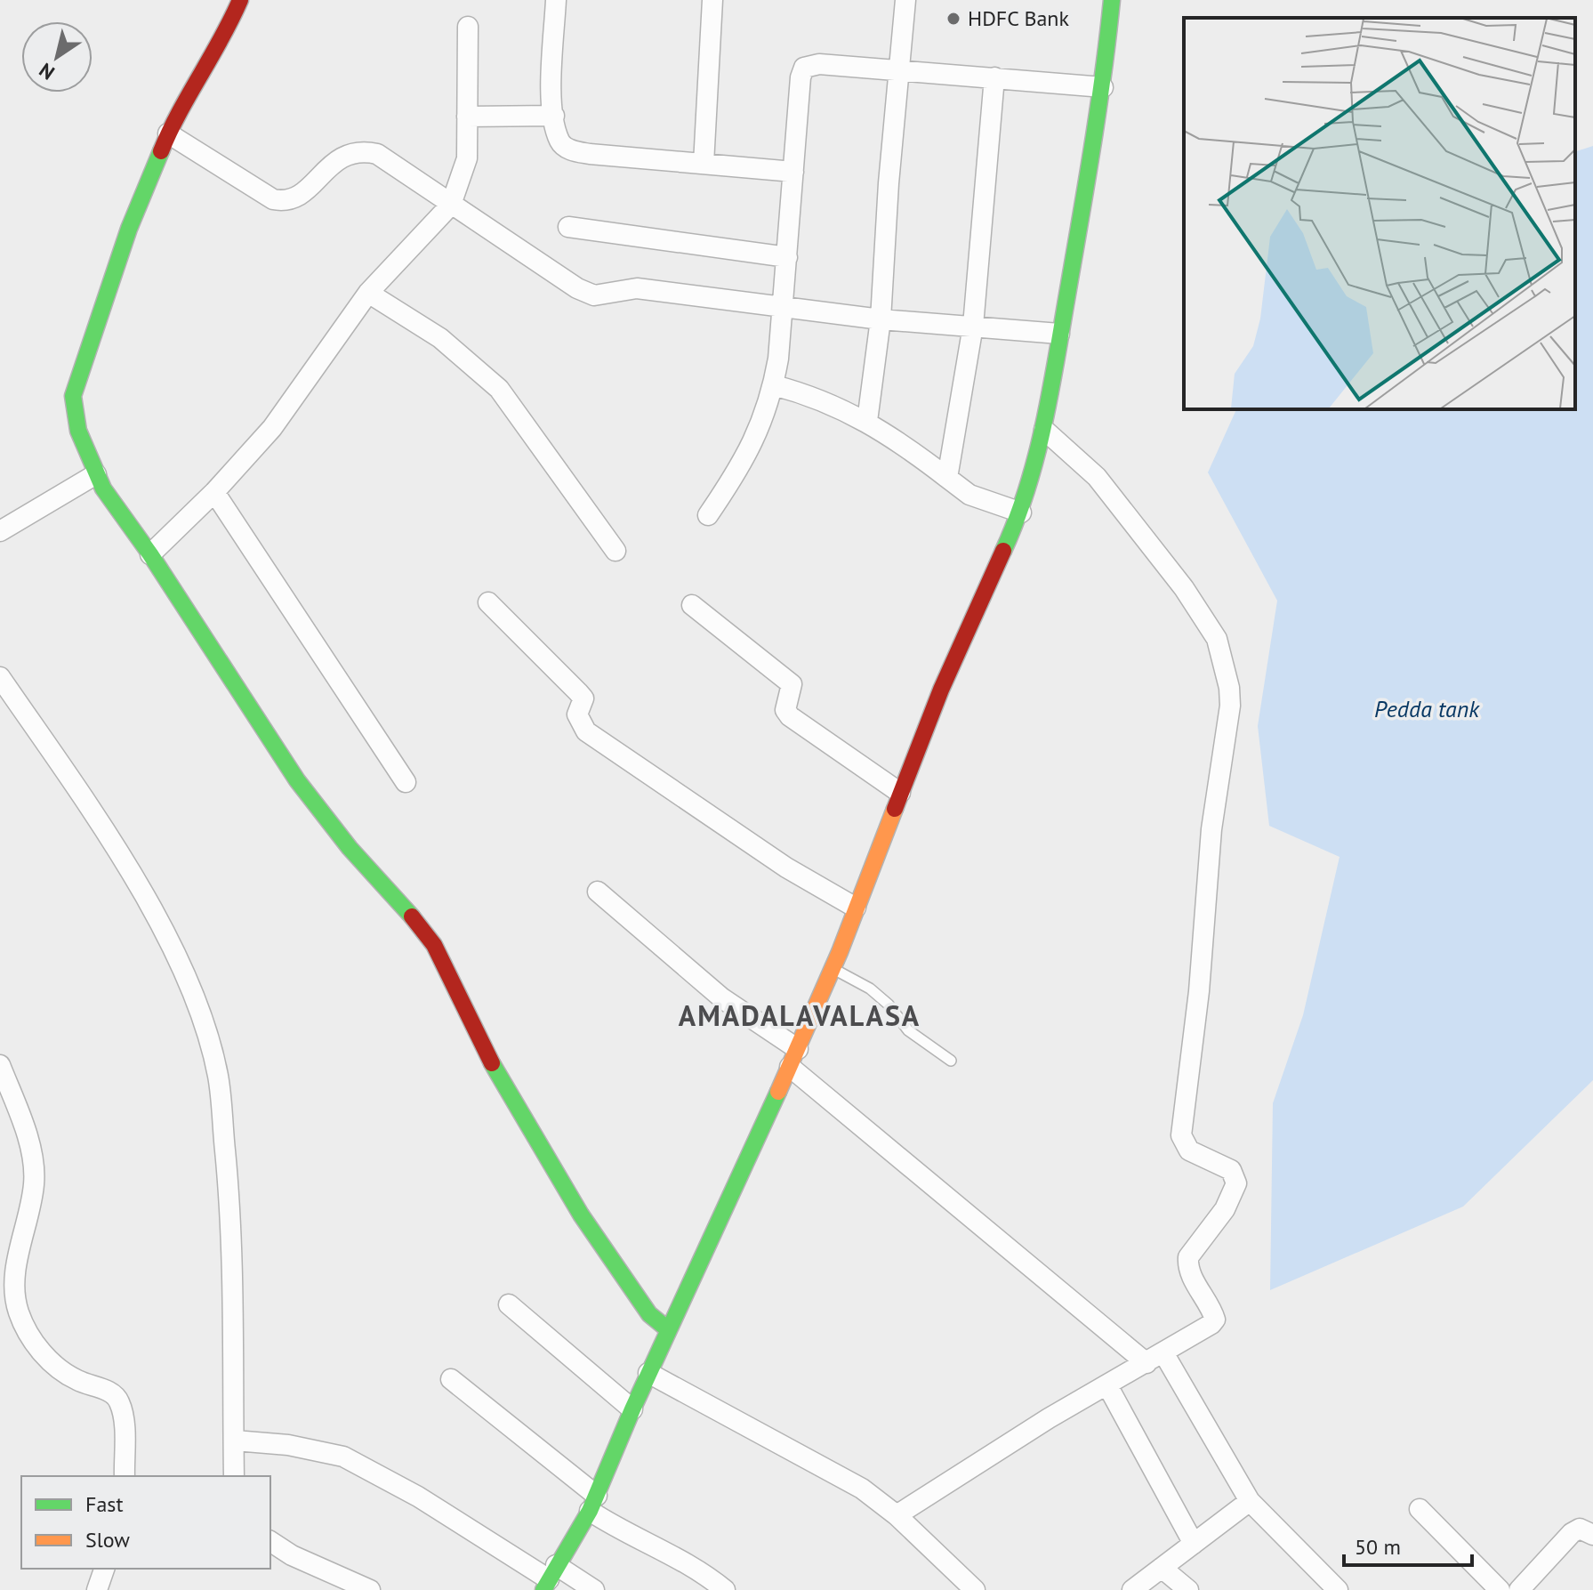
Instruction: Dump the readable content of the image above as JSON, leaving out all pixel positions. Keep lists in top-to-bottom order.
{
  "districts": ["AMADALAVALASA"],
  "water": ["Pedda tank"],
  "places": ["HDFC Bank"],
  "legend": ["Fast", "Slow"],
  "scale_bar": "50 m",
  "north": "bottom left"
}
